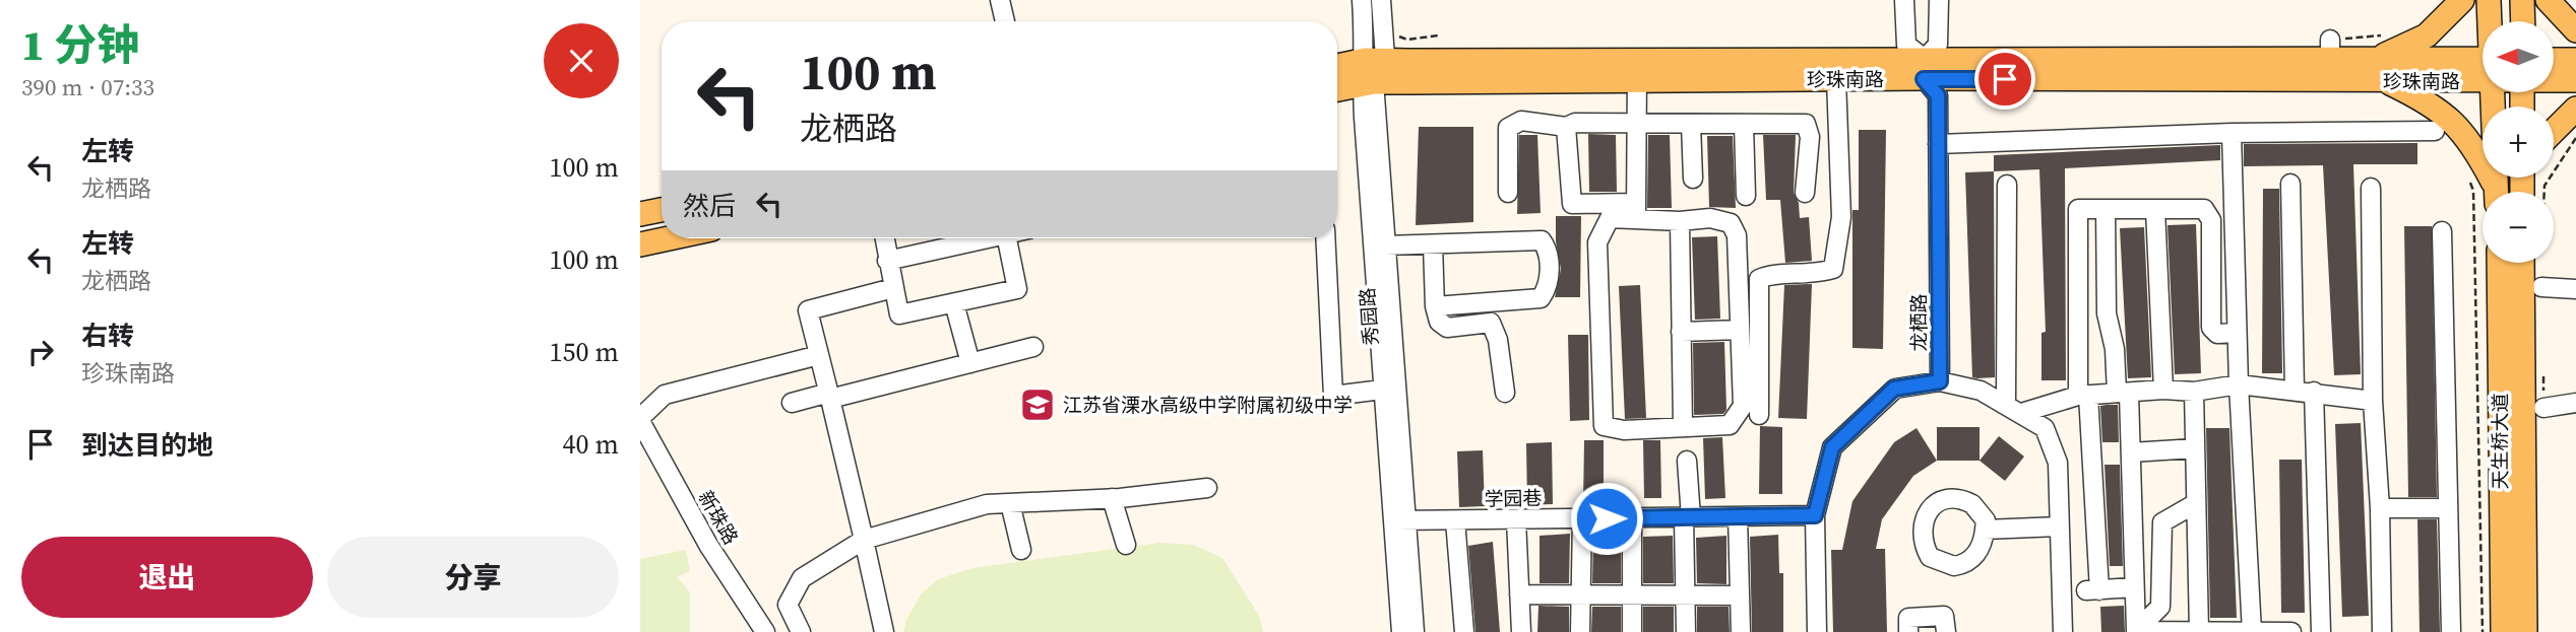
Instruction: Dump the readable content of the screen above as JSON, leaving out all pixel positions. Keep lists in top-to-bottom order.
{
  "streets": {
    "main road": ["珍珠南路", "天生桥大道"],
    "street": [
      "秀园路",
      "龙栖路",
      "学园巷",
      "新珠路"
    ]
  },
  "crossings": [
    ["珍珠南路", "秀园路"],
    ["珍珠南路", "龙栖路"],
    ["秀园路", "学园巷"]
  ],
  "places": {
    "school or university": ["江苏省溧水高级中学附属初级中学"]
  },
  "north": "left",
  "page": {
    "heading": ["1 分钟", "390 m · 07:33"],
    "map_buttons": ["+", "−"],
    "turn": ["100 m", "龙栖路"],
    "list": [
      {
        "name": "左转",
        "note": "龙栖路",
        "value": "100 m"
      },
      {
        "name": "左转",
        "note": "龙栖路",
        "value": "100 m"
      },
      {
        "name": "右转",
        "note": "珍珠南路",
        "value": "150 m"
      },
      {
        "name": "到达目的地",
        "value": "40 m"
      }
    ],
    "then": "然后",
    "buttons": ["退出", "分享"]
  }
}
